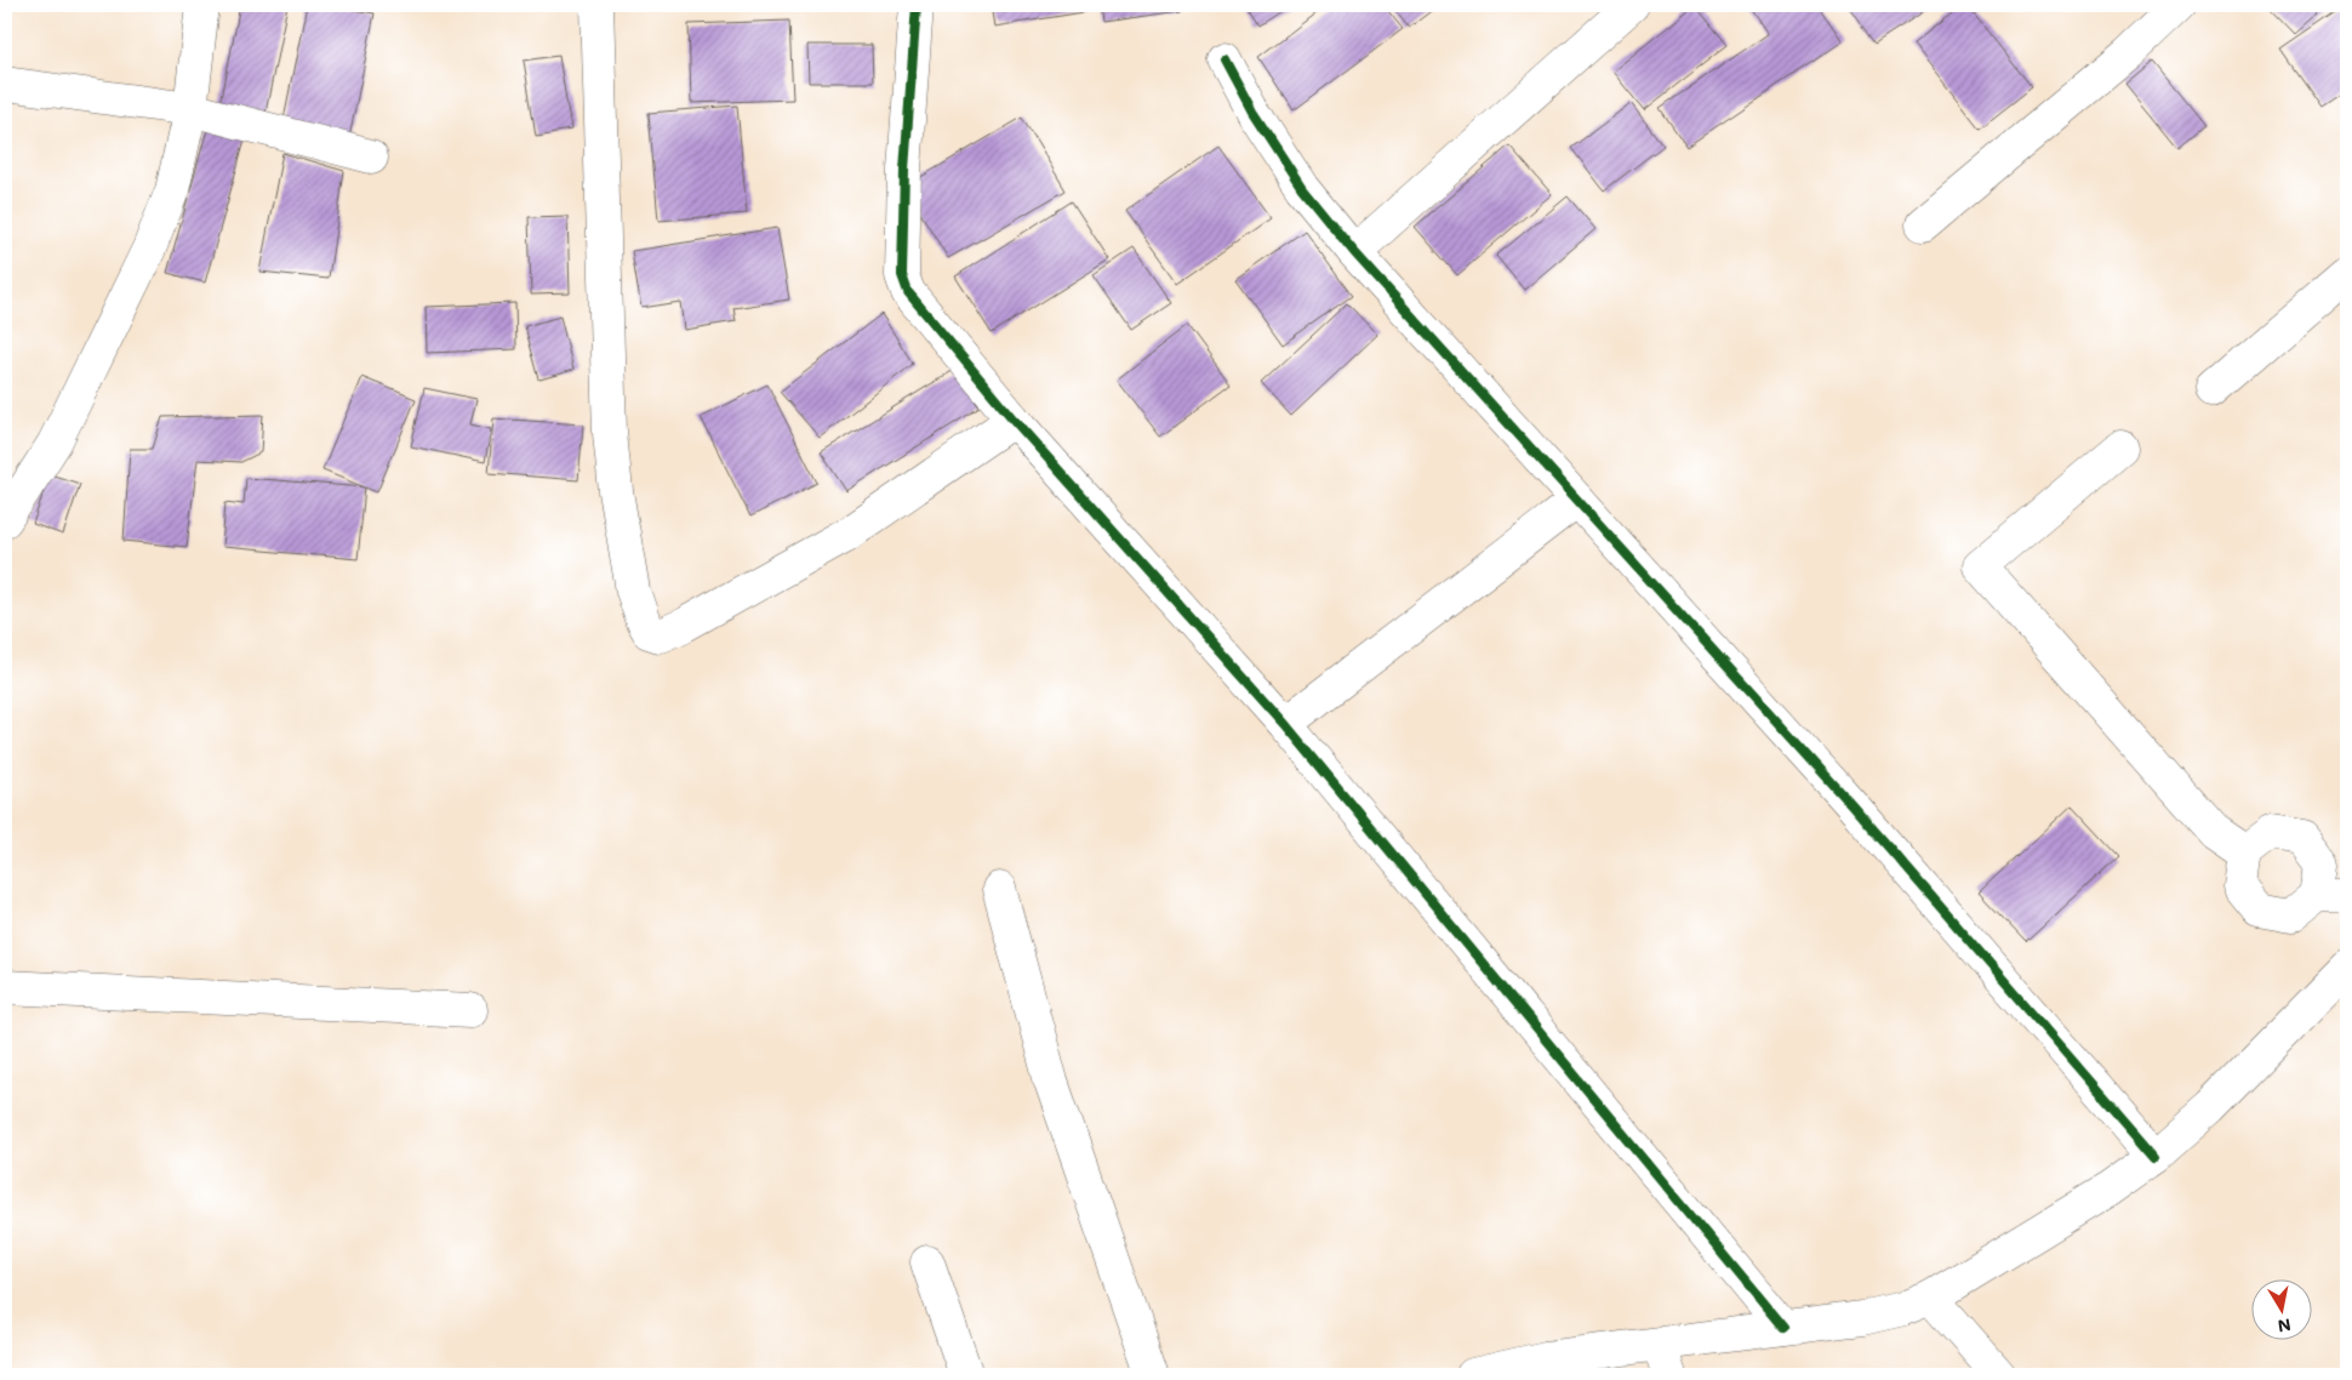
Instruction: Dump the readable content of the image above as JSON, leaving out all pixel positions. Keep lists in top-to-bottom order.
{
  "north": "bottom"
}
